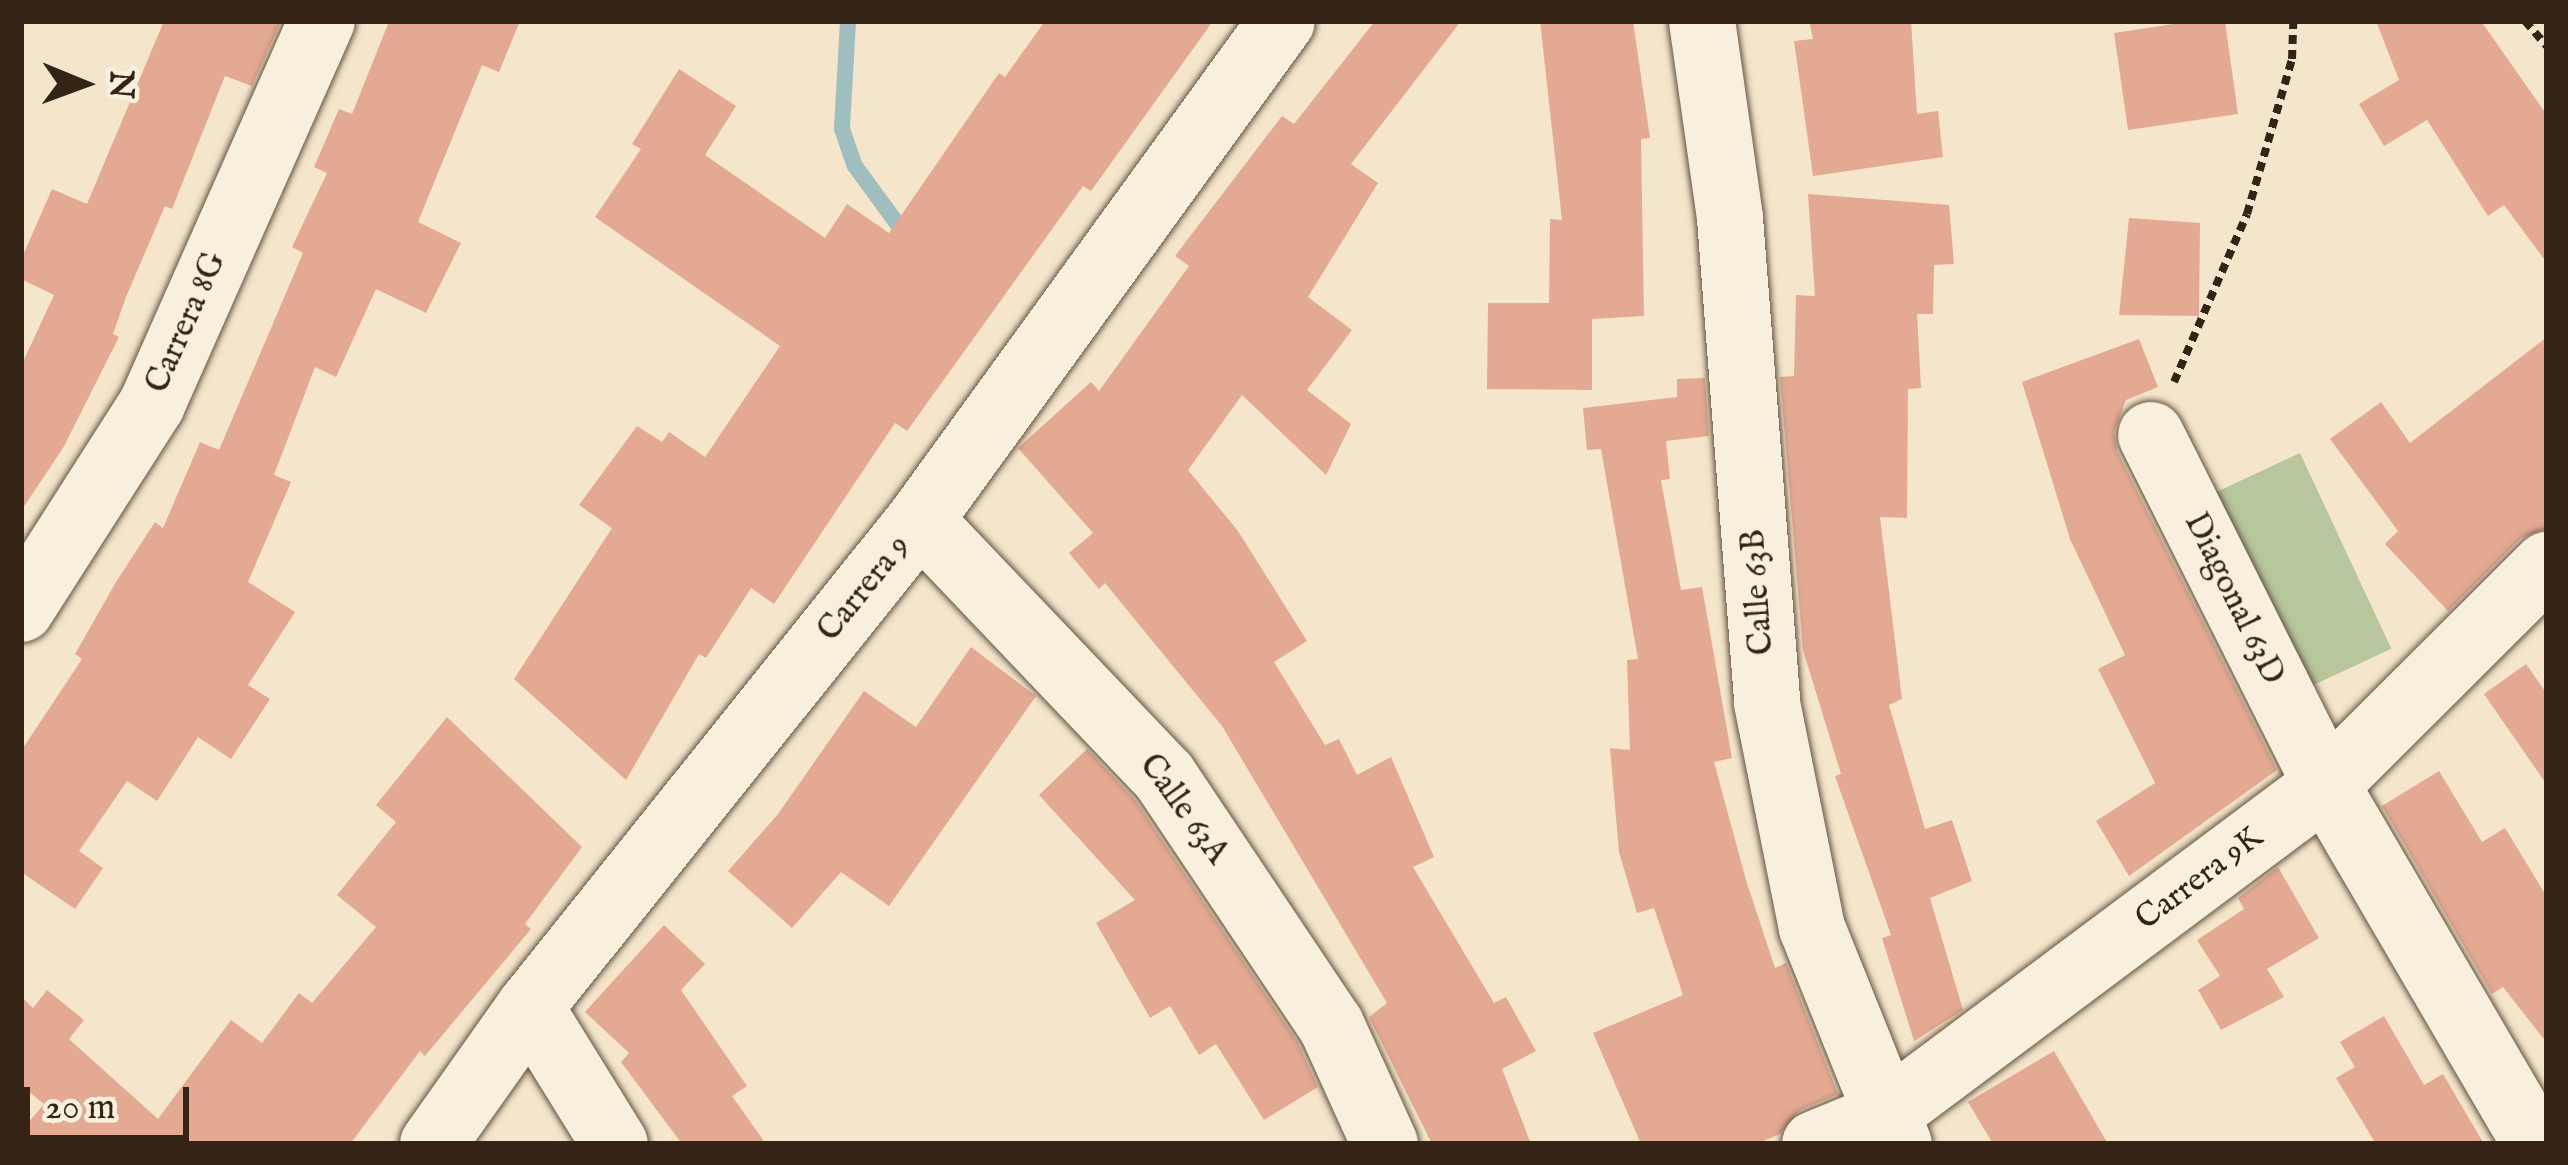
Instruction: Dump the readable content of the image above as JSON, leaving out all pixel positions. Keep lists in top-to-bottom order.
{
  "streets": {
    "street": [
      "Carrera 8G",
      "Carrera 9",
      "Calle 63B",
      "Diagonal 63D",
      "Calle 63A",
      "Carrera 9K"
    ]
  },
  "crossings": [
    ["Carrera 9", "Calle 63A"],
    ["Calle 63B", "Carrera 9K"],
    ["Diagonal 63D", "Carrera 9K"]
  ],
  "scale_bar": "20 m",
  "north": "right"
}
